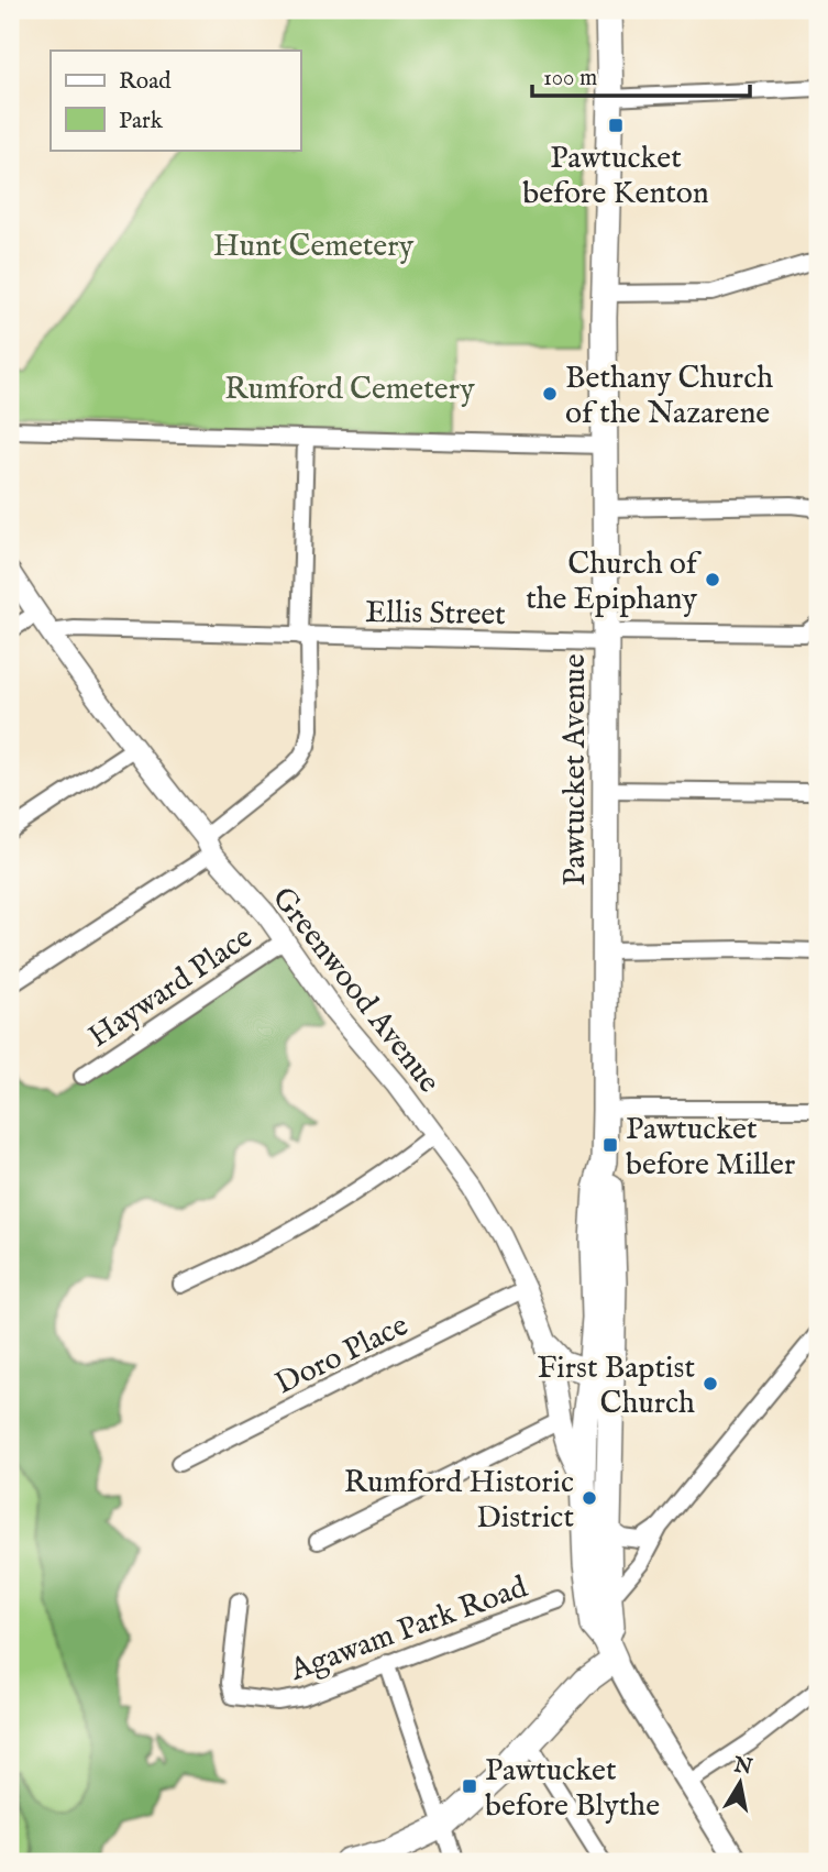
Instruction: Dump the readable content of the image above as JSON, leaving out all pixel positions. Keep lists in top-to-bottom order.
{
  "streets": {
    "main road": ["Pawtucket Avenue"],
    "street": [
      "Ellis Street",
      "Hayward Place",
      "Greenwood Avenue",
      "Doro Place",
      "Agawam Park Road"
    ]
  },
  "crossings": [
    ["Ellis Street", "Pawtucket Avenue"],
    ["Ellis Street", "Greenwood Avenue"],
    ["Pawtucket Avenue", "Greenwood Avenue"],
    ["Hayward Place", "Greenwood Avenue"],
    ["Greenwood Avenue", "Doro Place"]
  ],
  "parks": ["Hunt Cemetery", "Rumford Cemetery"],
  "places": {
    "transit": ["Pawtucket before Kenton", "Pawtucket before Miller", "Pawtucket before Blythe"],
    "other": [
      "Bethany Church of the Nazarene",
      "Church of the Epiphany",
      "First Baptist Church",
      "Rumford Historic District"
    ]
  },
  "legend": ["Road", "Park"],
  "scale_bar": "100 m",
  "north": "top"
}
